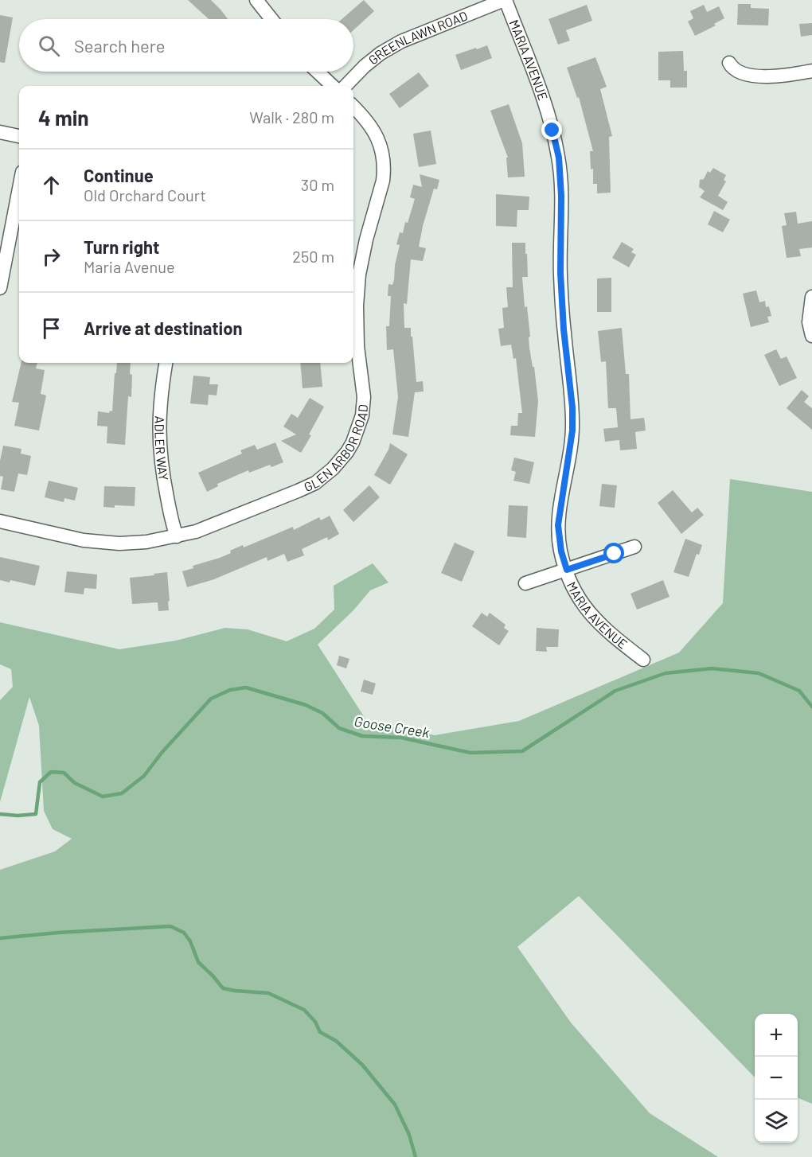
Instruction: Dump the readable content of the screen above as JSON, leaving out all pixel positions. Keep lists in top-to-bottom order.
{
  "streets": {
    "street": [
      "GREENLAWN ROAD",
      "MARIA AVENUE",
      "GLEN ARBOR ROAD",
      "ADLER WAY"
    ]
  },
  "crossings": [
    ["GREENLAWN ROAD", "MARIA AVENUE"],
    ["GLEN ARBOR ROAD", "ADLER WAY"]
  ],
  "water": ["Goose Creek"],
  "page": {
    "search": "Search here",
    "heading": ["4 min", "Walk · 280 m"],
    "list": [
      ["Continue", "Old Orchard Court", "30 m"],
      ["Turn right", "Maria Avenue", "250 m"],
      "Arrive at destination"
    ],
    "map_buttons": ["+", "−"]
  }
}
